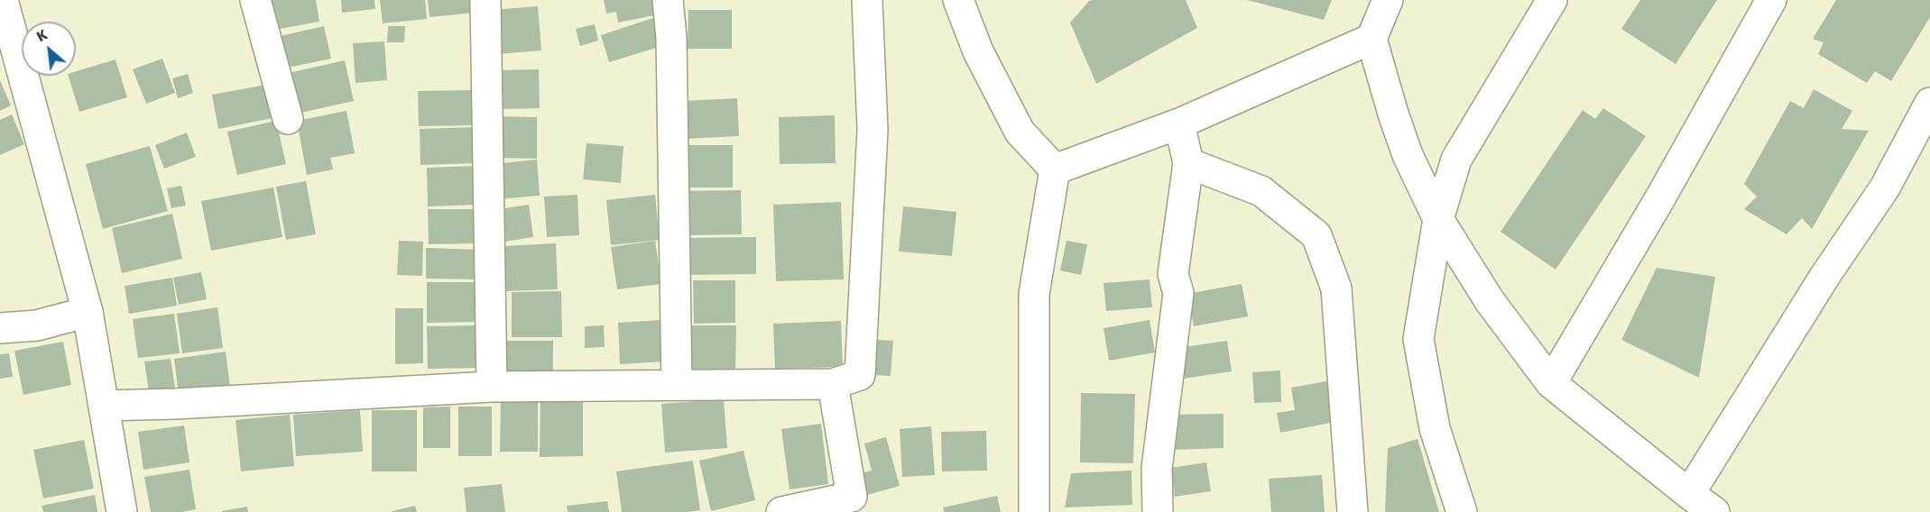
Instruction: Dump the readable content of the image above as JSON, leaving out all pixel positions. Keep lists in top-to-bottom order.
{
  "north": "top left"
}
